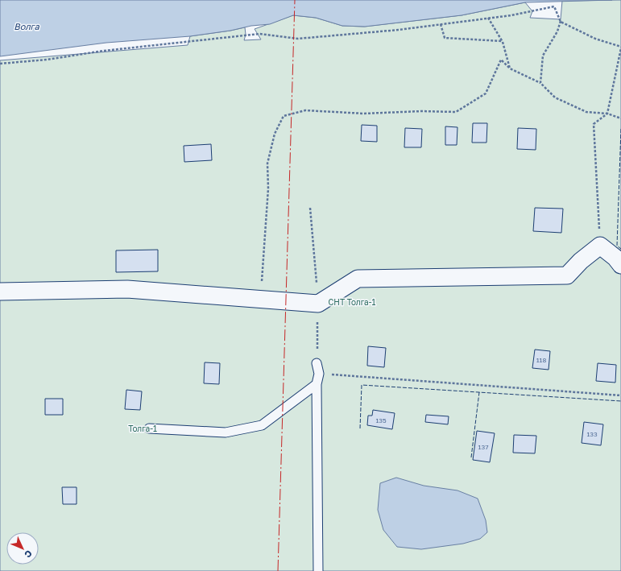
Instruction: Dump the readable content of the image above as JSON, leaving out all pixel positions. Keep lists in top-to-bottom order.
{
  "water": ["Волга"],
  "parks": ["СНТ Толга-1", "Толга-1"],
  "house_numbers": [
    "118",
    "135",
    "133",
    "137"
  ],
  "north": "bottom right"
}
